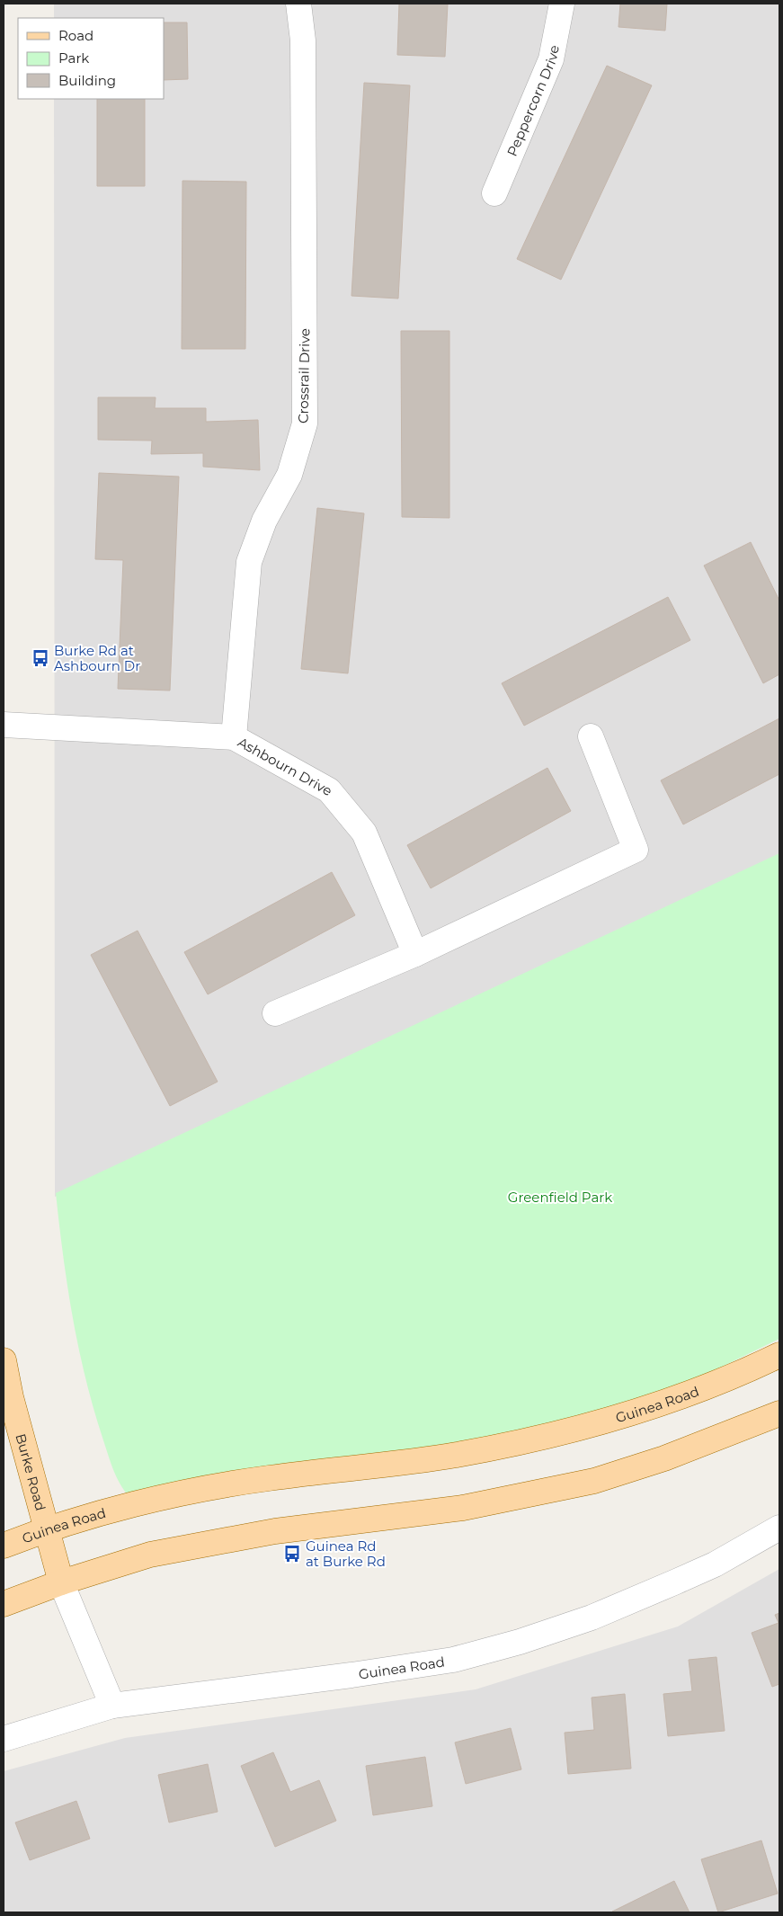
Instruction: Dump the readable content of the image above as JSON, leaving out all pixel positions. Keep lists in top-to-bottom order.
{
  "streets": {
    "main road": ["Guinea Road", "Burke Road"],
    "street": ["Peppercorn Drive", "Crossrail Drive", "Ashbourn Drive"]
  },
  "crossings": [
    ["Crossrail Drive", "Ashbourn Drive"],
    ["Guinea Road", "Burke Road"]
  ],
  "parks": ["Greenfield Park"],
  "places": {
    "bus stop": ["Burke Rd at Ashbourn Dr", "Guinea Rd at Burke Rd"]
  },
  "legend": ["Road", "Park", "Building"]
}
